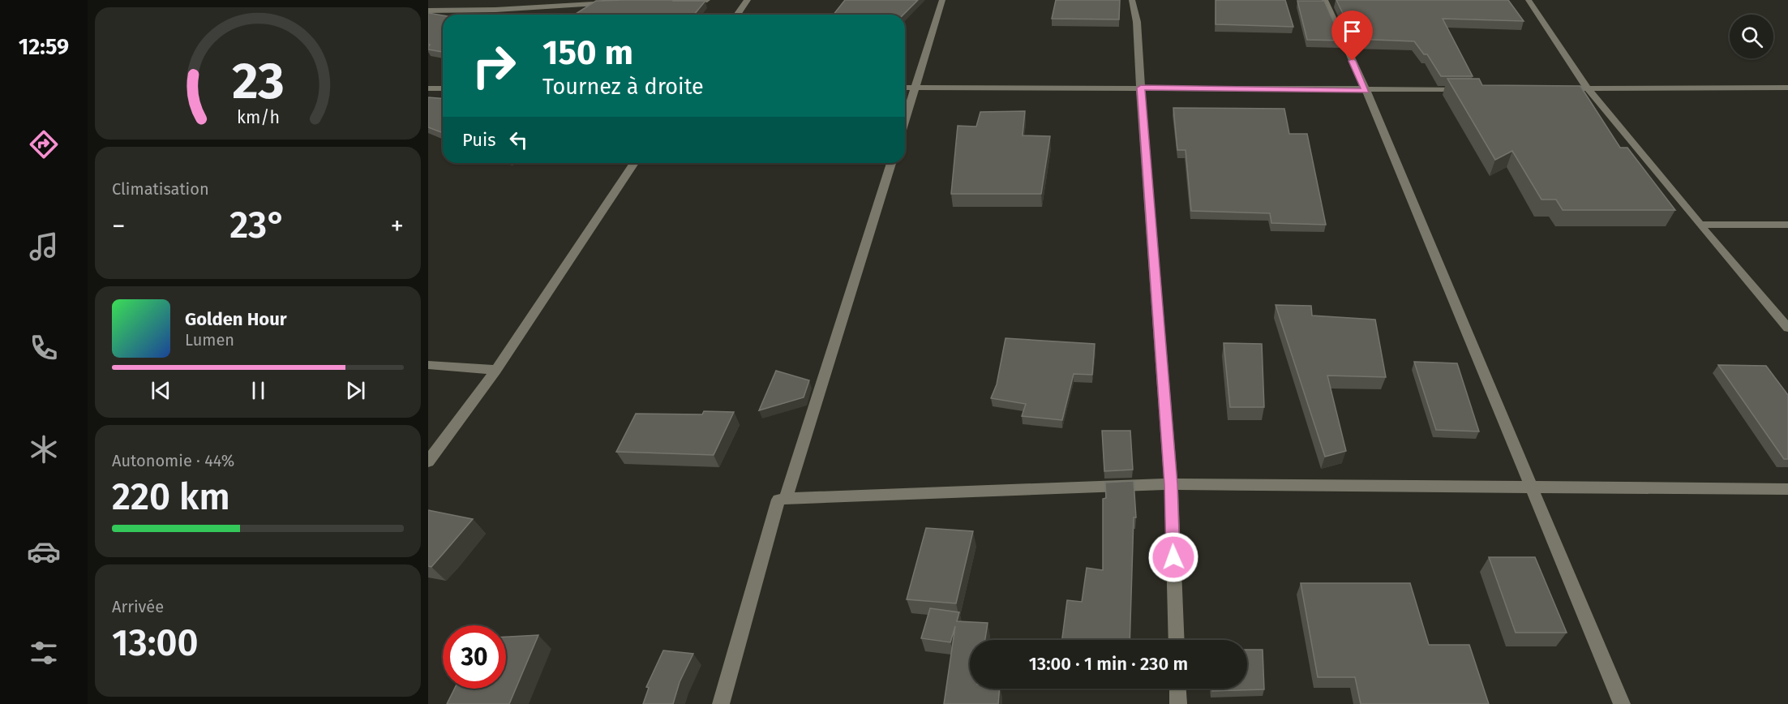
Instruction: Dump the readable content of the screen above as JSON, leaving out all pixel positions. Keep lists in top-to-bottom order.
{
  "page": {
    "tabs": "12:59",
    "turn": ["150 m", "Tournez à droite"],
    "then": "Puis",
    "tile": [
      "Climatisation",
      ["Autonomie · 44%", "220 km"],
      ["Arrivée", "13:00"]
    ],
    "heat": ["−", "23°", "+"],
    "song": ["Golden Hour", "Lumen"],
    "limit": "30",
    "trip": "13:00 · 1 min · 230 m",
    "gauge": ["23", "km/h"]
  }
}
